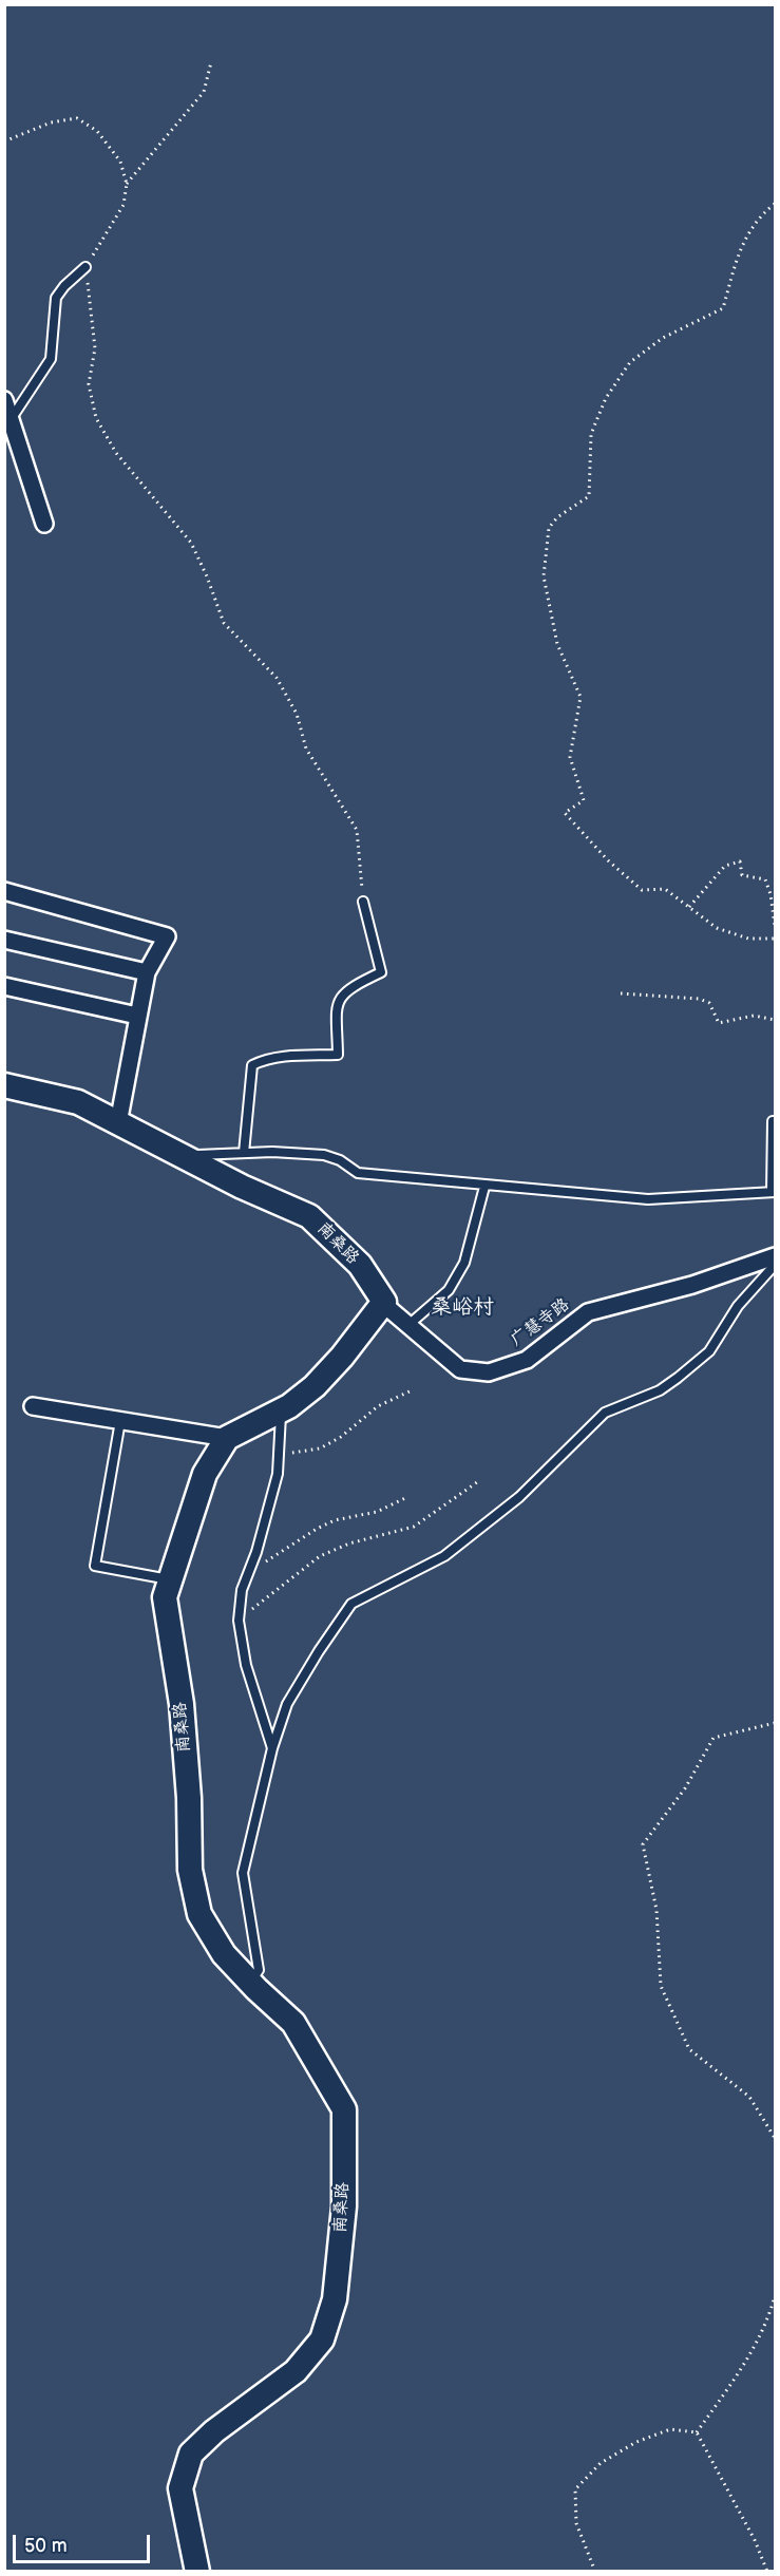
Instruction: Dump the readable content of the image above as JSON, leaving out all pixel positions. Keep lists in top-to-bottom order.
{
  "streets": {
    "street": ["南桑路", "广慧寺路"]
  },
  "crossings": [
    ["南桑路", "广慧寺路"]
  ],
  "districts": ["桑峪村"],
  "scale_bar": "50 m"
}
